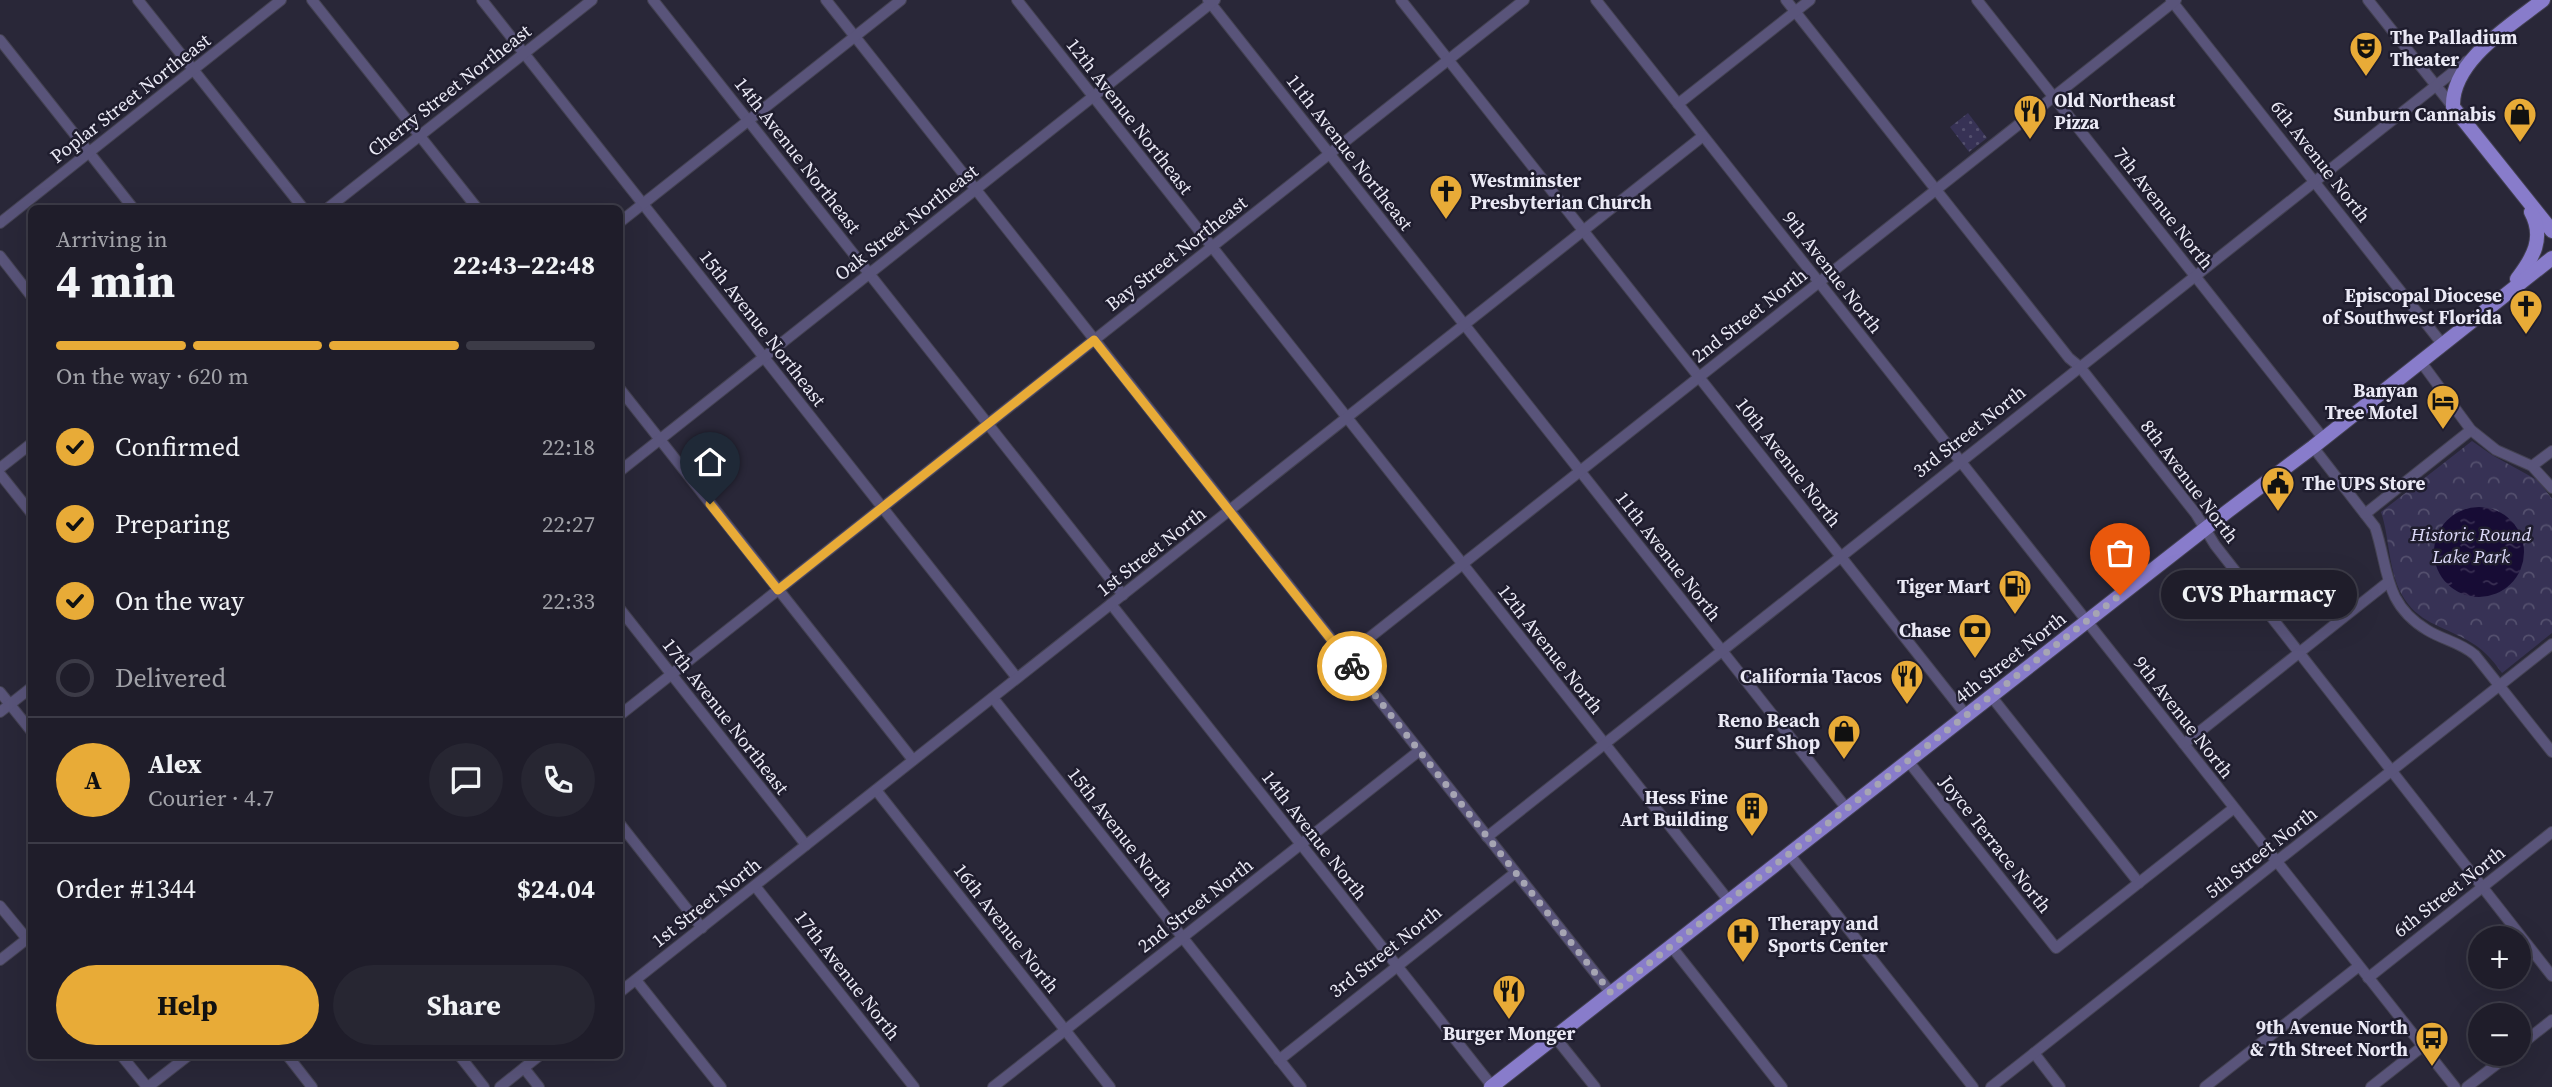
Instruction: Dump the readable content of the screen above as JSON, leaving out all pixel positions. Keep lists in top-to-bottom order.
{
  "streets": {
    "main road": ["3rd Street North", "4th Street North"],
    "street": [
      "Cherry Street Northeast",
      "Poplar Street Northeast",
      "12th Avenue Northeast",
      "11th Avenue Northeast",
      "14th Avenue Northeast",
      "6th Avenue North",
      "7th Avenue North",
      "Oak Street Northeast",
      "Bay Street Northeast",
      "9th Avenue North",
      "2nd Street North",
      "15th Avenue Northeast",
      "10th Avenue North",
      "8th Avenue North",
      "1st Street North",
      "11th Avenue North",
      "12th Avenue North",
      "17th Avenue Northeast",
      "15th Avenue North",
      "14th Avenue North",
      "Joyce Terrace North",
      "5th Street North",
      "6th Street North",
      "16th Avenue North",
      "17th Avenue North"
    ]
  },
  "crossings": [
    ["Cherry Street Northeast", "15th Avenue Northeast"],
    ["12th Avenue Northeast", "Oak Street Northeast"],
    ["12th Avenue Northeast", "Bay Street Northeast"],
    ["12th Avenue Northeast", "1st Street North"],
    ["12th Avenue Northeast", "12th Avenue North"],
    ["11th Avenue Northeast", "Oak Street Northeast"],
    ["11th Avenue Northeast", "Bay Street Northeast"],
    ["11th Avenue Northeast", "1st Street North"],
    ["11th Avenue Northeast", "11th Avenue North"],
    ["14th Avenue Northeast", "Oak Street Northeast"],
    ["14th Avenue Northeast", "Bay Street Northeast"],
    ["14th Avenue Northeast", "1st Street North"],
    ["6th Avenue North", "2nd Street North"],
    ["6th Avenue North", "3rd Street North"],
    ["6th Avenue North", "4th Street North"],
    ["7th Avenue North", "2nd Street North"],
    ["7th Avenue North", "3rd Street North"],
    ["7th Avenue North", "4th Street North"],
    ["7th Avenue North", "5th Street North"],
    ["Oak Street Northeast", "15th Avenue Northeast"],
    ["Bay Street Northeast", "15th Avenue Northeast"],
    ["Bay Street Northeast", "10th Avenue North"],
    ["Bay Street Northeast", "17th Avenue Northeast"],
    ["9th Avenue North", "2nd Street North"],
    ["9th Avenue North", "3rd Street North"],
    ["9th Avenue North", "1st Street North"],
    ["9th Avenue North", "4th Street North"],
    ["9th Avenue North", "5th Street North"],
    ["9th Avenue North", "6th Street North"],
    ["2nd Street North", "10th Avenue North"],
    ["2nd Street North", "8th Avenue North"],
    ["2nd Street North", "11th Avenue North"],
    ["2nd Street North", "12th Avenue North"],
    ["2nd Street North", "15th Avenue North"],
    ["2nd Street North", "14th Avenue North"],
    ["2nd Street North", "16th Avenue North"],
    ["15th Avenue Northeast", "1st Street North"],
    ["3rd Street North", "10th Avenue North"],
    ["3rd Street North", "8th Avenue North"],
    ["3rd Street North", "11th Avenue North"],
    ["3rd Street North", "12th Avenue North"],
    ["3rd Street North", "15th Avenue North"],
    ["3rd Street North", "14th Avenue North"],
    ["10th Avenue North", "1st Street North"],
    ["10th Avenue North", "4th Street North"],
    ["8th Avenue North", "4th Street North"],
    ["8th Avenue North", "5th Street North"],
    ["8th Avenue North", "6th Street North"],
    ["1st Street North", "11th Avenue North"],
    ["1st Street North", "12th Avenue North"],
    ["1st Street North", "17th Avenue Northeast"],
    ["1st Street North", "15th Avenue North"],
    ["1st Street North", "14th Avenue North"],
    ["1st Street North", "16th Avenue North"],
    ["1st Street North", "17th Avenue North"],
    ["11th Avenue North", "4th Street North"],
    ["12th Avenue North", "4th Street North"],
    ["4th Street North", "14th Avenue North"],
    ["4th Street North", "Joyce Terrace North"]
  ],
  "parks": ["Historic Round Lake Park"],
  "places": {
    "theatre": ["The Palladium Theater"],
    "restaurant": ["Old Northeast Pizza", "California Tacos", "Burger Monger"],
    "shop": ["Sunburn Cannabis", "Reno Beach Surf Shop"],
    "church": ["Westminster Presbyterian Church", "Episcopal Diocese of Southwest Florida"],
    "hotel": ["Banyan Tree Motel"],
    "public building": ["The UPS Store"],
    "other": ["CVS Pharmacy"],
    "fuel station": ["Tiger Mart"],
    "bank": ["Chase"],
    "building": ["Hess Fine Art Building"],
    "hospital": ["Therapy and Sports Center"],
    "bus stop": ["9th Avenue North & 7th Street North"]
  },
  "page": {
    "heading": ["4 min", "Arriving in", "22:43–22:48"],
    "panel": [
      "Alex",
      "Courier · 4.7",
      "Order #1344",
      "$24.04"
    ],
    "bar": "On the way · 620 m",
    "list": [
      ["Confirmed", "22:18"],
      ["Preparing", "22:27"],
      ["On the way", "22:33"],
      "Delivered"
    ],
    "bubble": "CVS Pharmacy",
    "round": "A",
    "map_buttons": ["+", "−"],
    "buttons": ["Help", "Share"]
  }
}
